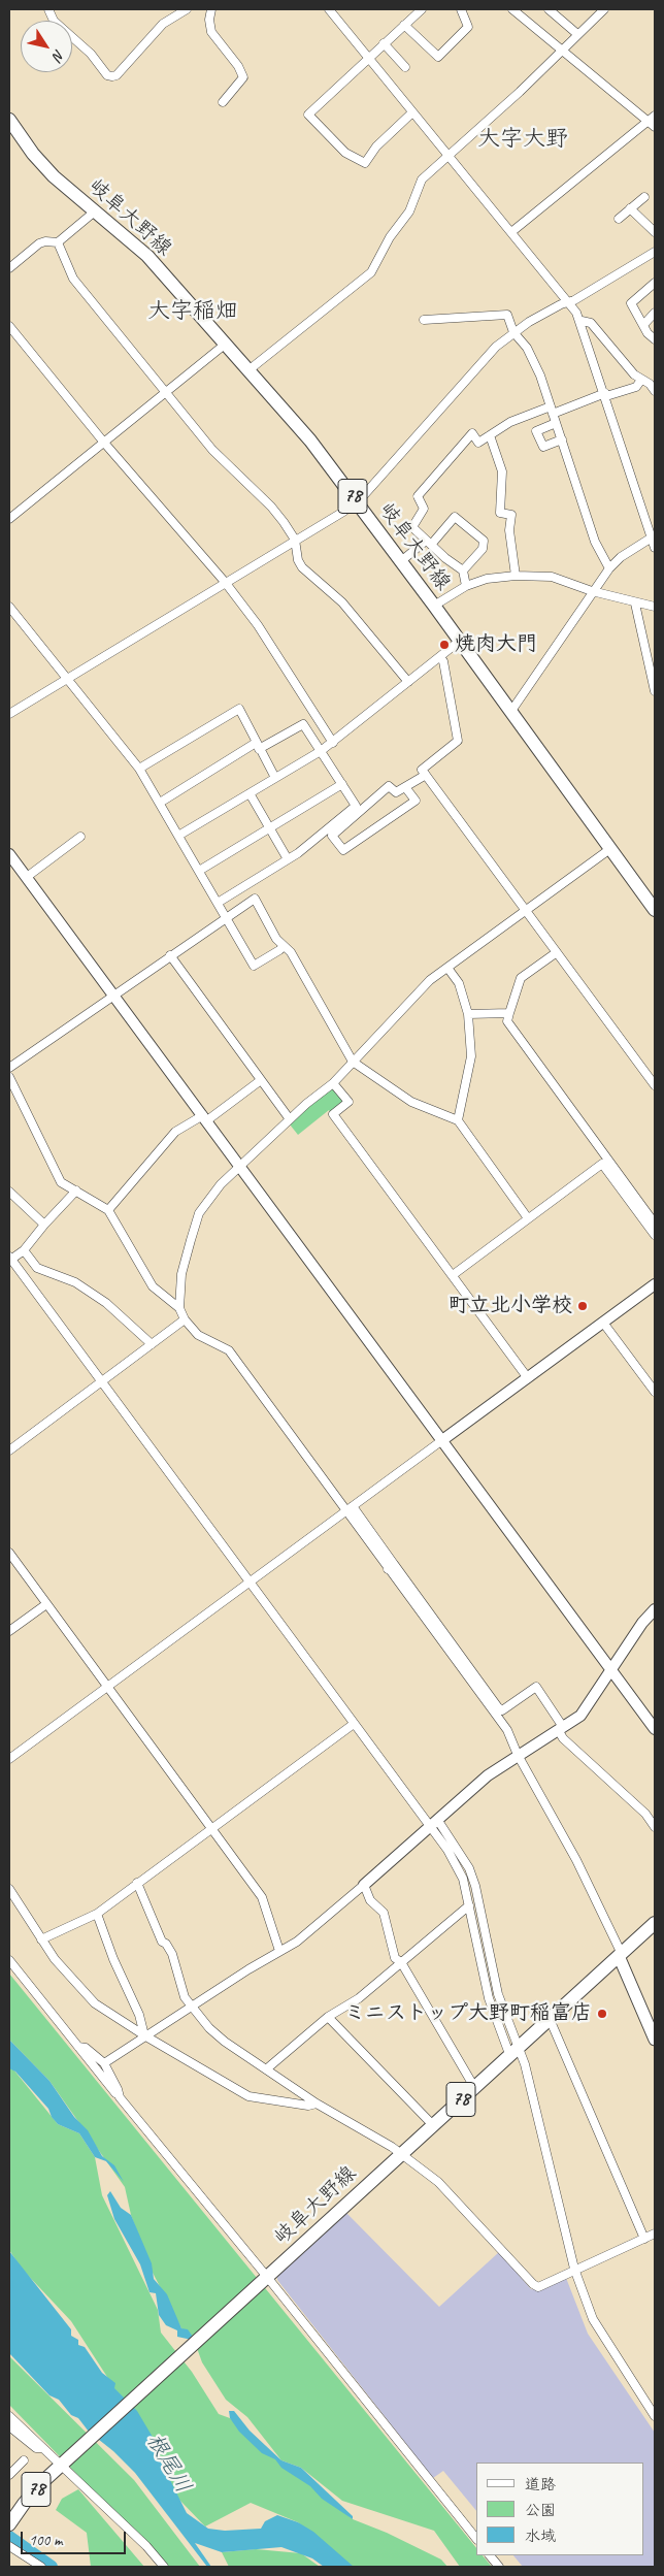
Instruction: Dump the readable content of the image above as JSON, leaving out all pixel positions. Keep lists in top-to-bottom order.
{
  "streets": {
    "main road": ["岐阜大野線", "78"]
  },
  "districts": ["大字大野", "大字稲畑"],
  "water": ["根尾川"],
  "places": ["焼肉大門", "町立北小学校", "ミニストップ大野町稲富店"],
  "legend": ["道路", "公園", "水域"],
  "scale_bar": "100 m",
  "north": "bottom right"
}
